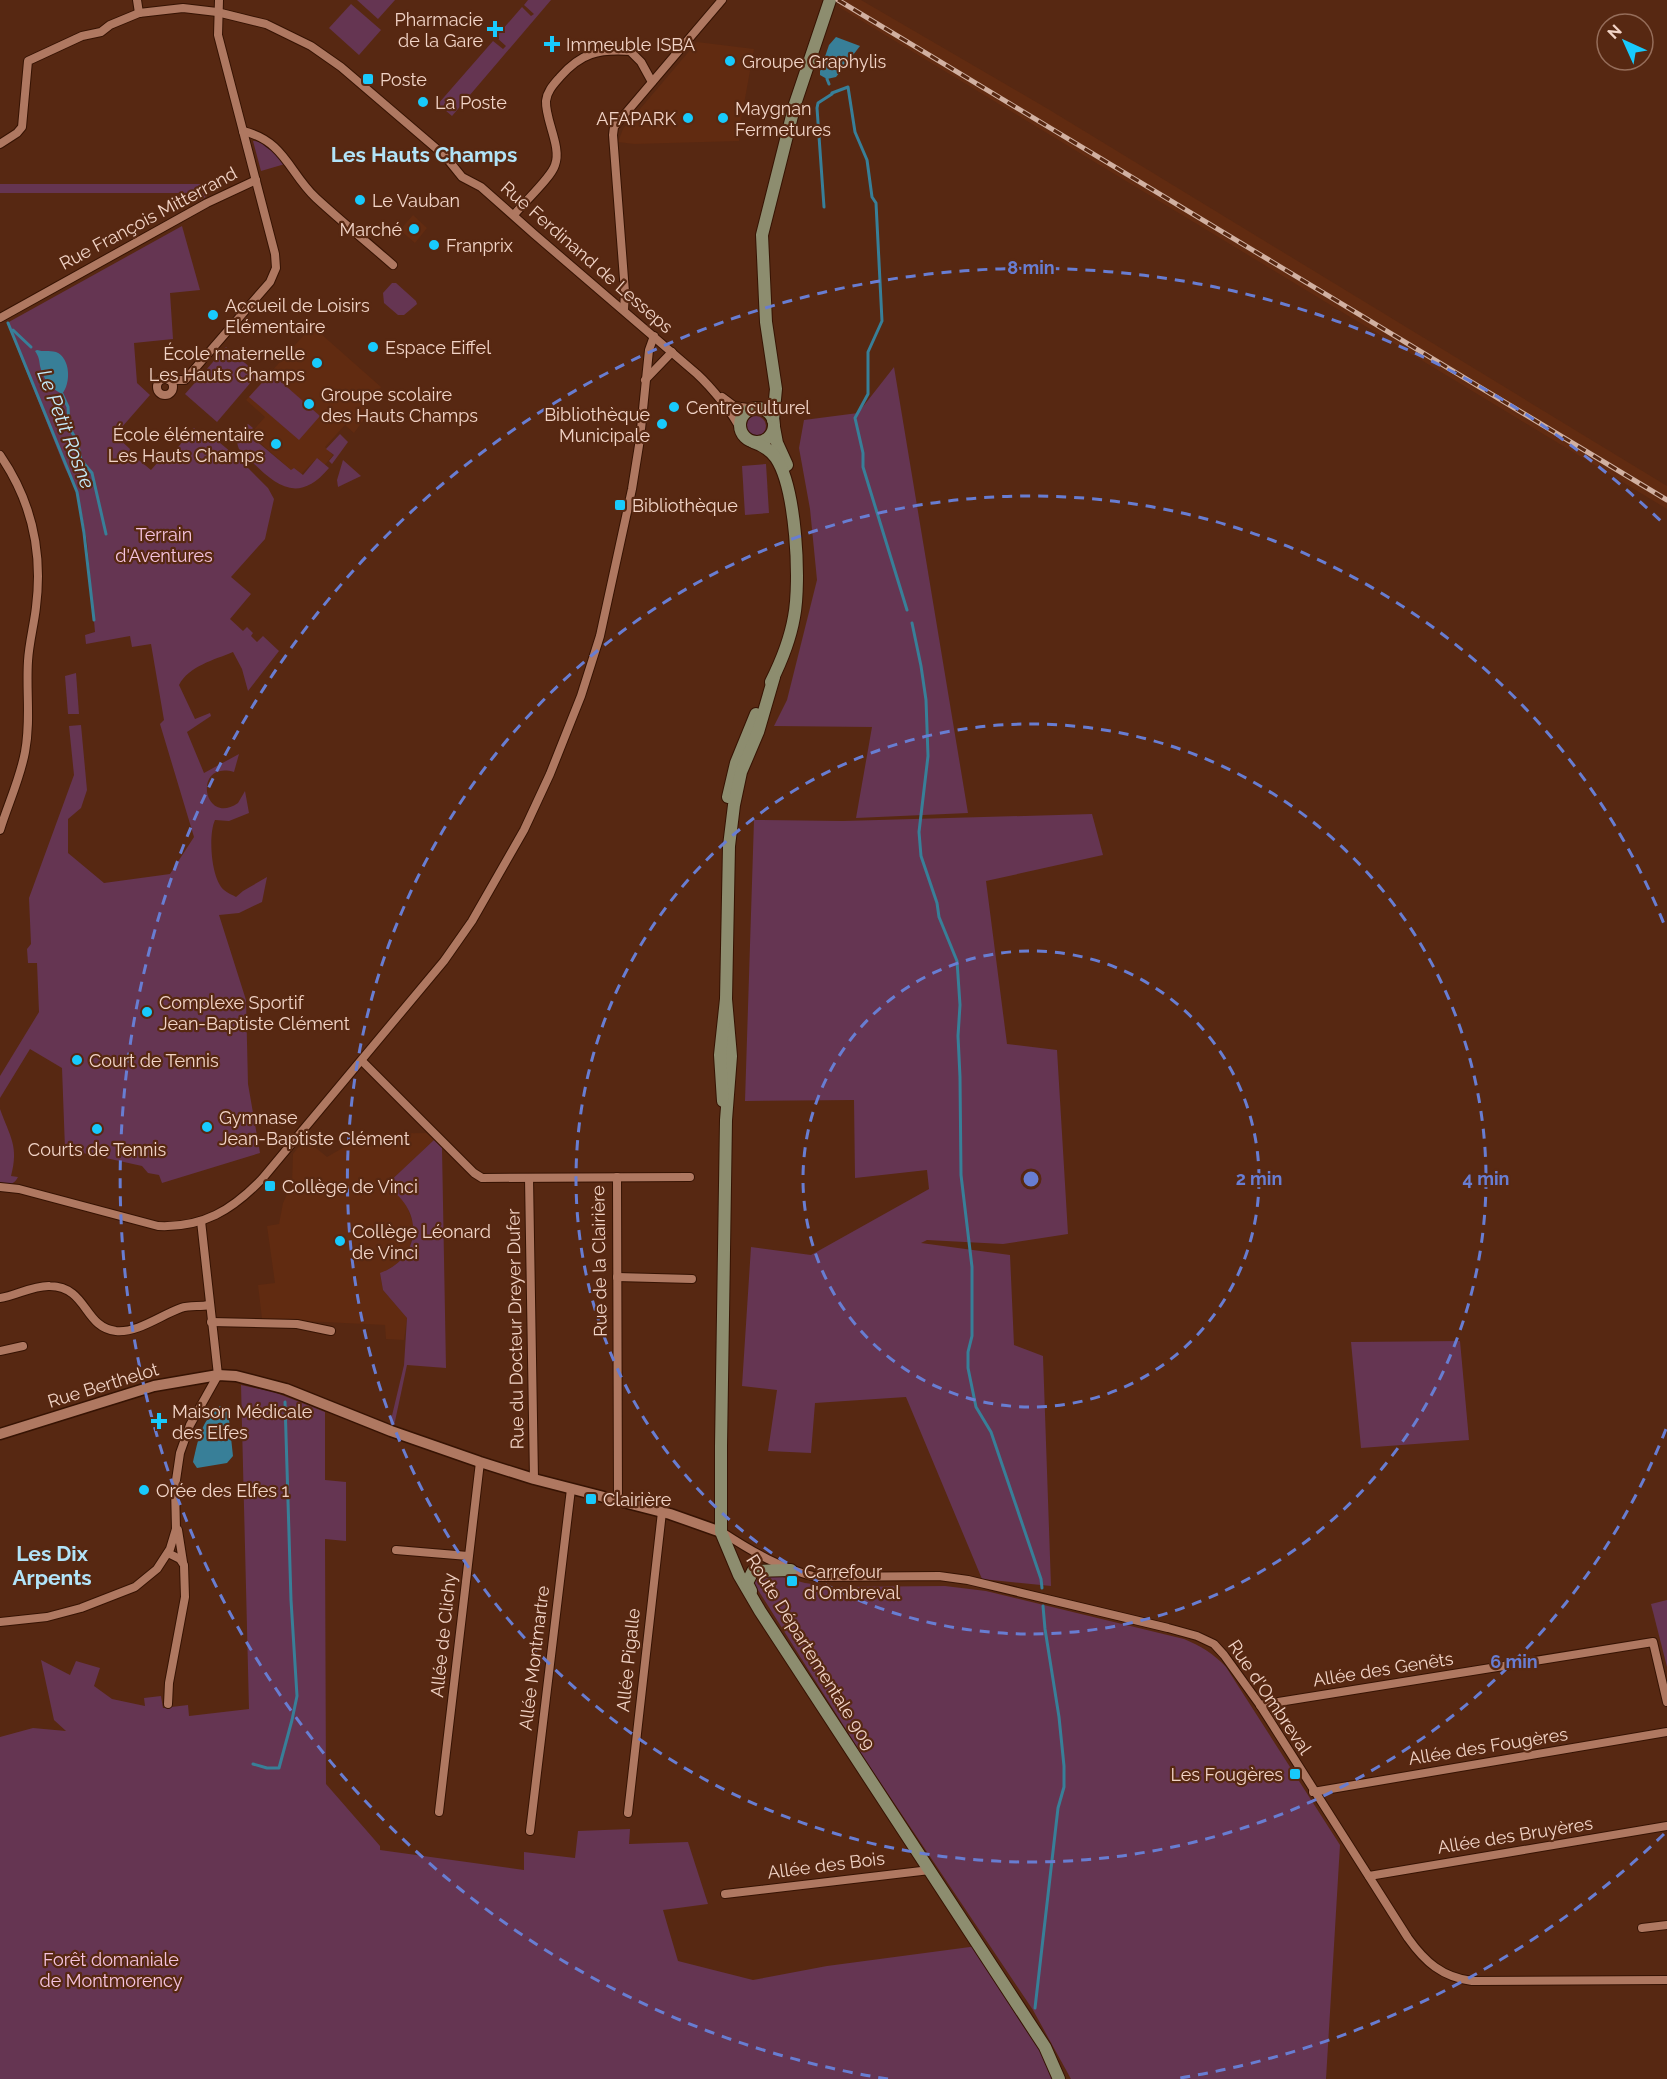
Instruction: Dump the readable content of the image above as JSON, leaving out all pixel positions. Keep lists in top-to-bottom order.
{
  "streets": {
    "main road": ["Route Départementale 909"],
    "street": [
      "Rue François Mitterrand",
      "Rue Ferdinand de Lesseps",
      "Rue de la Clairière",
      "Rue du Docteur Dreyer Dufer",
      "Rue Berthelot",
      "Allée de Clichy",
      "Allée Montmartre",
      "Allée Pigalle",
      "Allée des Genêts",
      "Rue d'Ombreval",
      "Allée des Fougères",
      "Allée des Bruyères",
      "Allée des Bois"
    ]
  },
  "crossings": [
    ["Rue François Mitterrand", "Rue Ferdinand de Lesseps"],
    ["Rue de la Clairière", "Rue du Docteur Dreyer Dufer"],
    ["Rue de la Clairière", "Rue Berthelot"],
    ["Rue du Docteur Dreyer Dufer", "Rue Berthelot"],
    ["Rue Berthelot", "Allée de Clichy"],
    ["Rue Berthelot", "Route Départementale 909"],
    ["Rue Berthelot", "Allée Montmartre"],
    ["Rue Berthelot", "Allée Pigalle"],
    ["Rue Berthelot", "Rue d'Ombreval"],
    ["Route Départementale 909", "Rue d'Ombreval"],
    ["Route Départementale 909", "Allée des Bois"],
    ["Allée des Genêts", "Rue d'Ombreval"],
    ["Rue d'Ombreval", "Allée des Fougères"],
    ["Rue d'Ombreval", "Allée des Bruyères"]
  ],
  "districts": ["Les Hauts Champs", "Les Dix Arpents"],
  "water": ["Le Petit Rosne"],
  "parks": ["Terrain d'Aventures", "Forêt domaniale de Montmorency"],
  "places": {
    "health": ["Pharmacie de la Gare", "Immeuble ISBA", "Maison Médicale des Elfes"],
    "other": [
      "Groupe Graphylis",
      "La Poste",
      "AFAPARK",
      "Maygnan Fermetures",
      "Le Vauban",
      "Marché",
      "Franprix",
      "Accueil de Loisirs Elémentaire",
      "Espace Eiffel",
      "École maternelle Les Hauts Champs",
      "Groupe scolaire des Hauts Champs",
      "Centre culturel",
      "Bibliothèque Municipale",
      "École élémentaire Les Hauts Champs",
      "Complexe Sportif Jean-Baptiste Clément",
      "Court de Tennis",
      "Gymnase Jean-Baptiste Clément",
      "Courts de Tennis",
      "Collège Léonard de Vinci",
      "Orée des Elfes 1"
    ],
    "transit": [
      "Poste",
      "Bibliothèque",
      "Collège de Vinci",
      "Clairière",
      "Carrefour d'Ombreval",
      "Les Fougères"
    ]
  },
  "north": "top left",
  "rings": [
    "8 min",
    "2 min",
    "4 min",
    "6 min"
  ]
}
